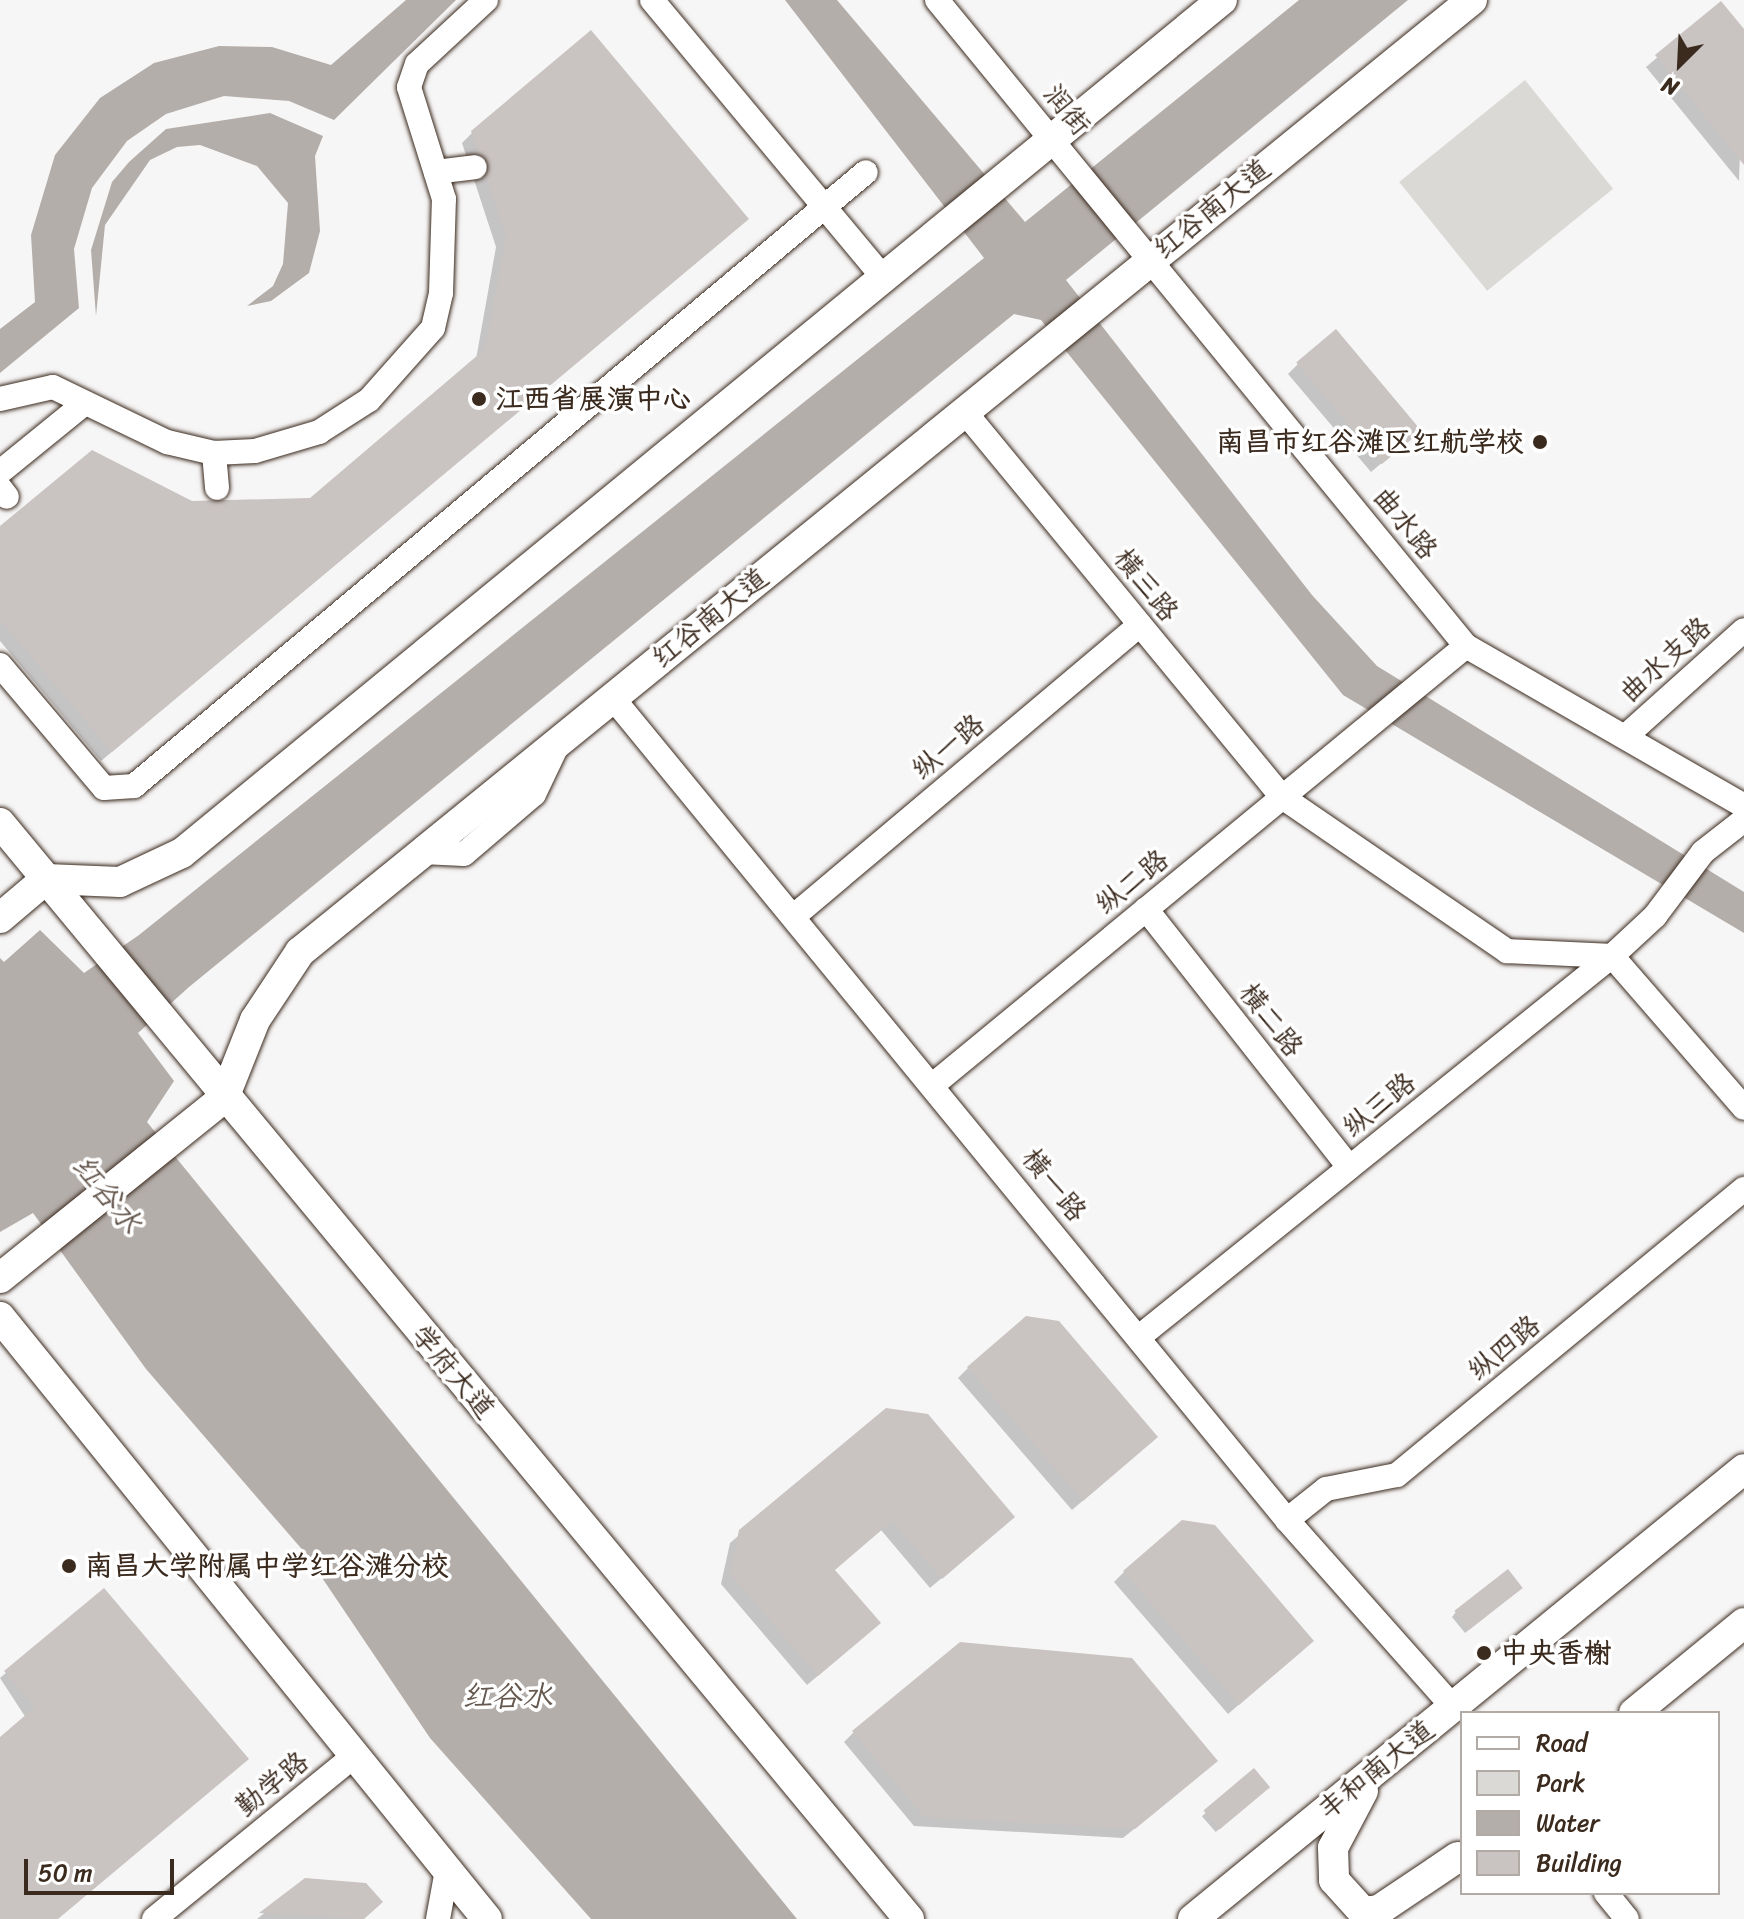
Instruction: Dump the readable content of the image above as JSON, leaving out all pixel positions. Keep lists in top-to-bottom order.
{
  "streets": {
    "main road": ["红谷南大道", "学府大道", "丰和南大道"],
    "street": [
      "润街",
      "曲水路",
      "横三路",
      "曲水支路",
      "纵一路",
      "纵二路",
      "横二路",
      "纵三路",
      "横一路",
      "纵四路",
      "勤学路"
    ]
  },
  "crossings": [
    ["润街", "红谷南大道"],
    ["润街", "曲水路"],
    ["红谷南大道", "曲水路"],
    ["红谷南大道", "横三路"],
    ["红谷南大道", "横一路"],
    ["红谷南大道", "学府大道"],
    ["曲水路", "曲水支路"],
    ["曲水路", "纵二路"],
    ["横三路", "纵一路"],
    ["横三路", "纵二路"],
    ["横三路", "纵三路"],
    ["纵一路", "横一路"],
    ["纵二路", "横二路"],
    ["纵二路", "横一路"],
    ["横二路", "纵三路"],
    ["纵三路", "横一路"],
    ["横一路", "纵四路"],
    ["横一路", "丰和南大道"]
  ],
  "water": ["红谷水"],
  "places": [
    "江西省展演中心",
    "南昌市红谷滩区红航学校",
    "南昌大学附属中学红谷滩分校",
    "中央香榭"
  ],
  "legend": [
    "Road",
    "Park",
    "Water",
    "Building"
  ],
  "scale_bar": "50 m",
  "north": "bottom left"
}
